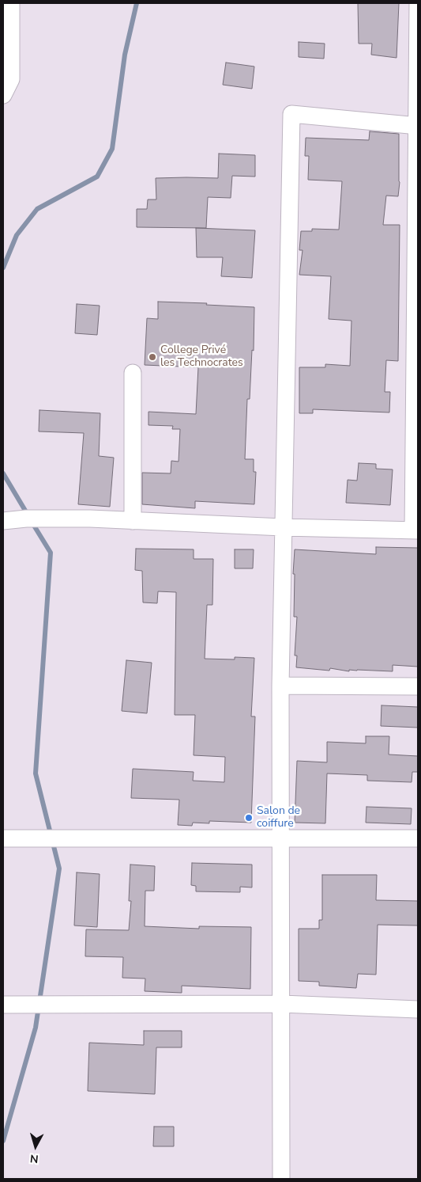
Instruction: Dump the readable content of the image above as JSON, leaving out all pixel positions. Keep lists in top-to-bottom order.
{
  "places": ["College Privé les Technocrates", "Salon de coiffure"],
  "north": "bottom"
}
